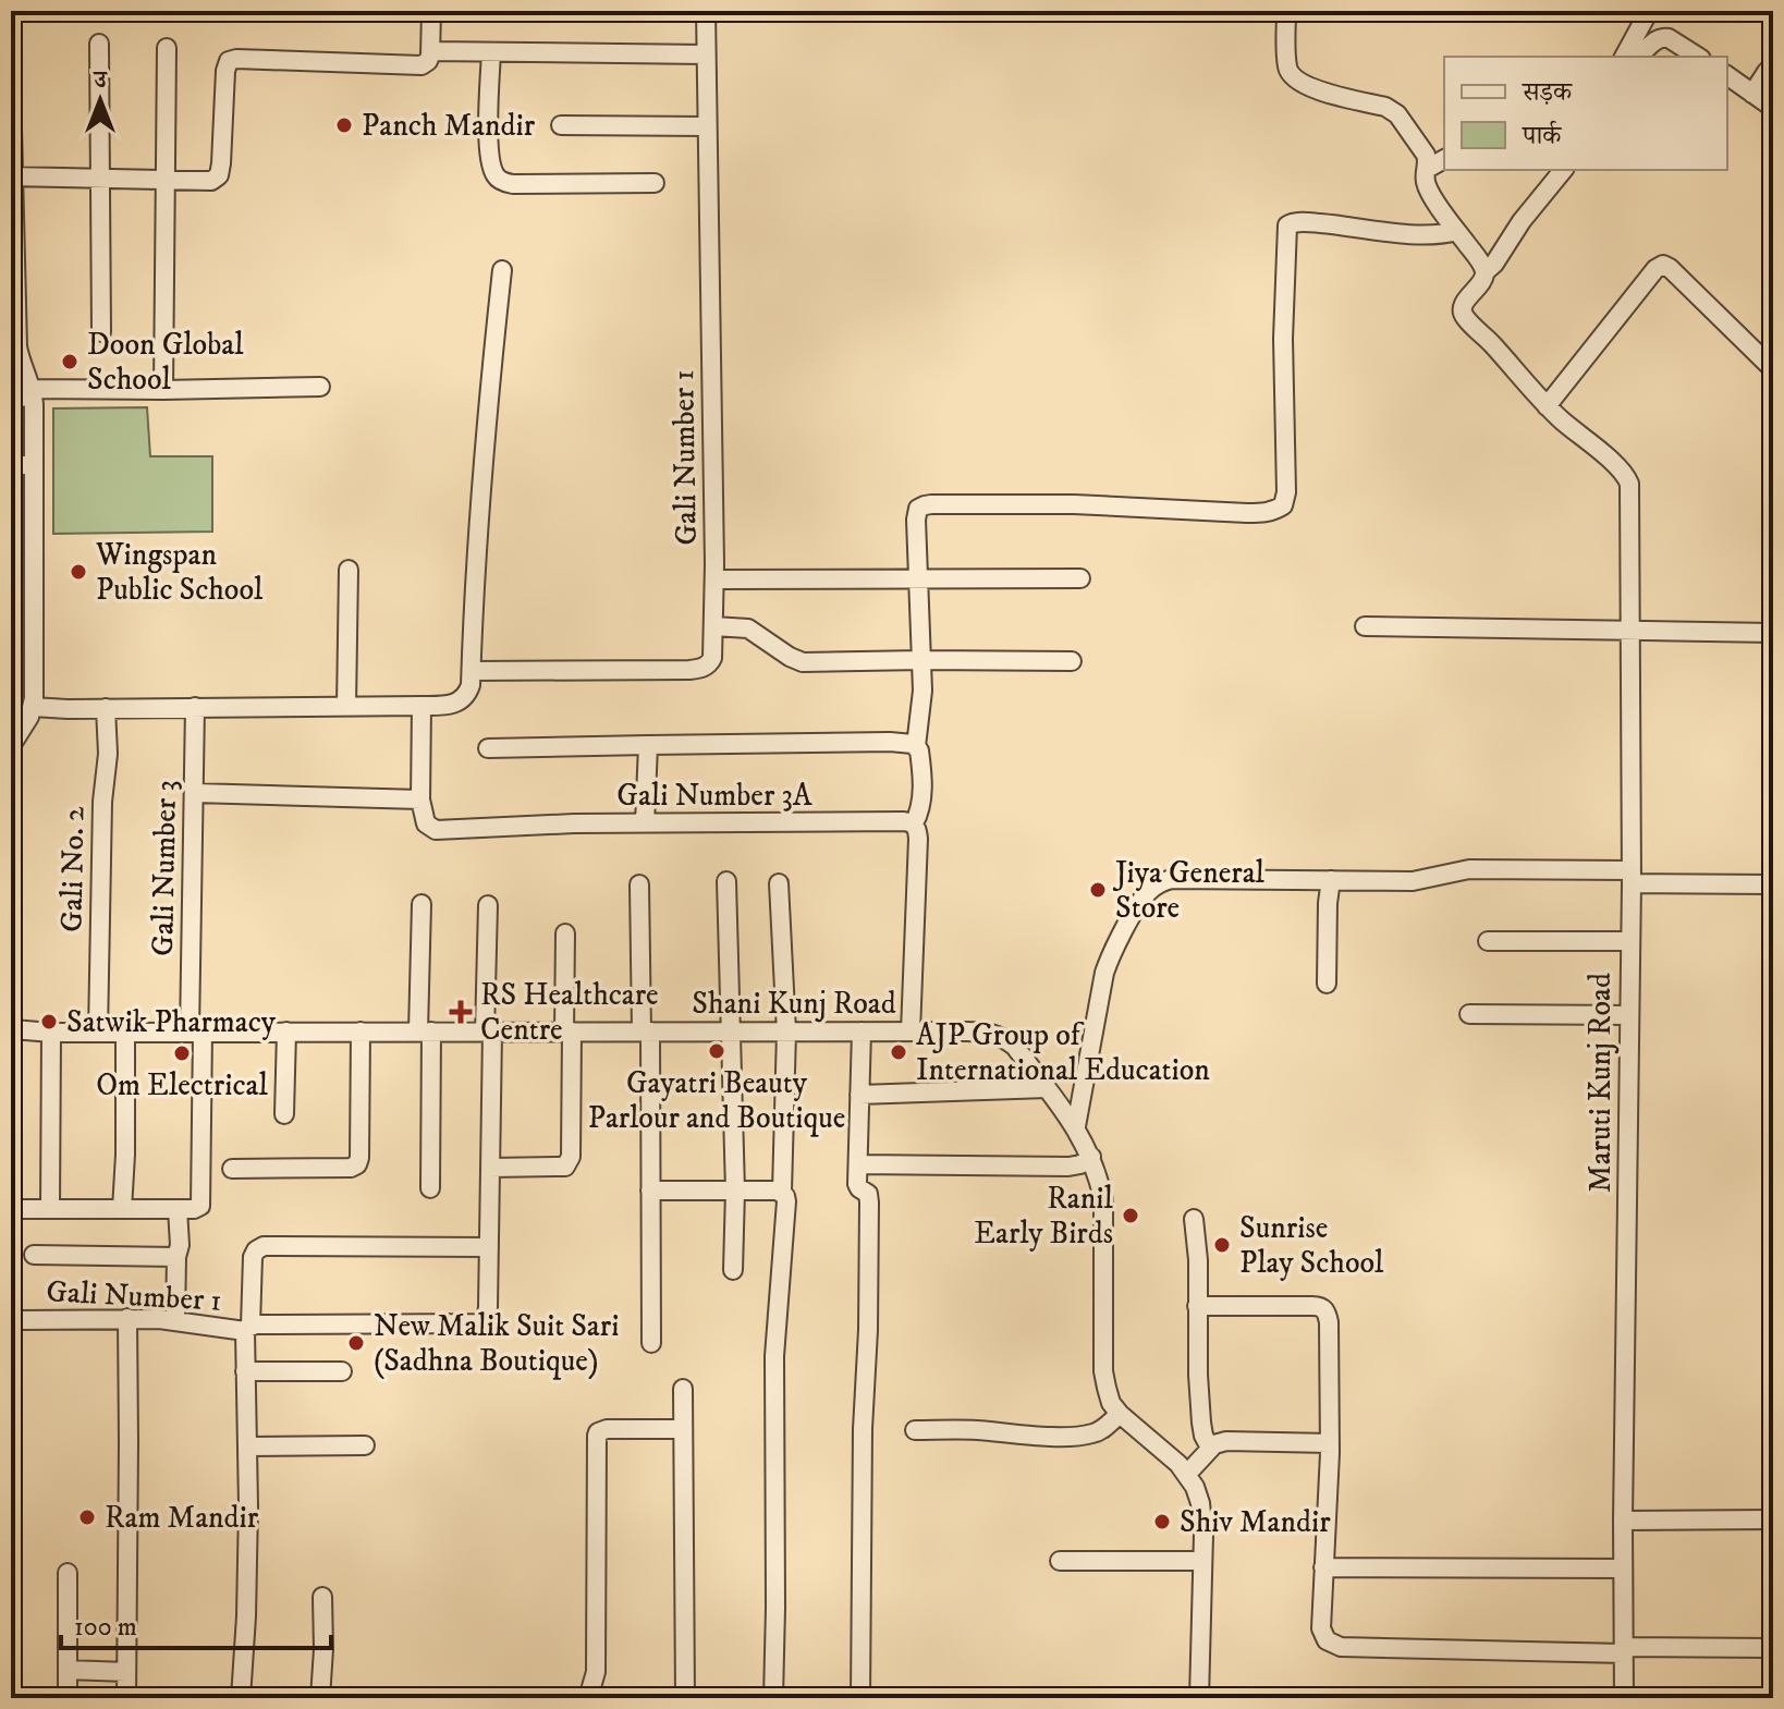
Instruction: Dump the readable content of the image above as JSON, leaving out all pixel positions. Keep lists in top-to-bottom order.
{
  "streets": {
    "street": [
      "Gali Number 1",
      "Gali Number 3A",
      "Gali Number 3",
      "Gali No. 2",
      "Shani Kunj Road",
      "Maruti Kunj Road"
    ]
  },
  "crossings": [
    ["Gali Number 3", "Shani Kunj Road"],
    ["Gali No. 2", "Shani Kunj Road"]
  ],
  "places": {
    "other": [
      "Panch Mandir",
      "Doon Global School",
      "Wingspan Public School",
      "Jiya General Store",
      "Satwik Pharmacy",
      "Gayatri Beauty Parlour and Boutique",
      "AJP Group of International Education",
      "Om Electrical",
      "Ranil Early Birds",
      "Sunrise Play School",
      "New Malik Suit Sari (Sadhna Boutique)",
      "Ram Mandir",
      "Shiv Mandir"
    ],
    "health": ["RS Healthcare Centre"]
  },
  "legend": ["सड़क", "पार्क"],
  "scale_bar": "100 m",
  "north": "top"
}
